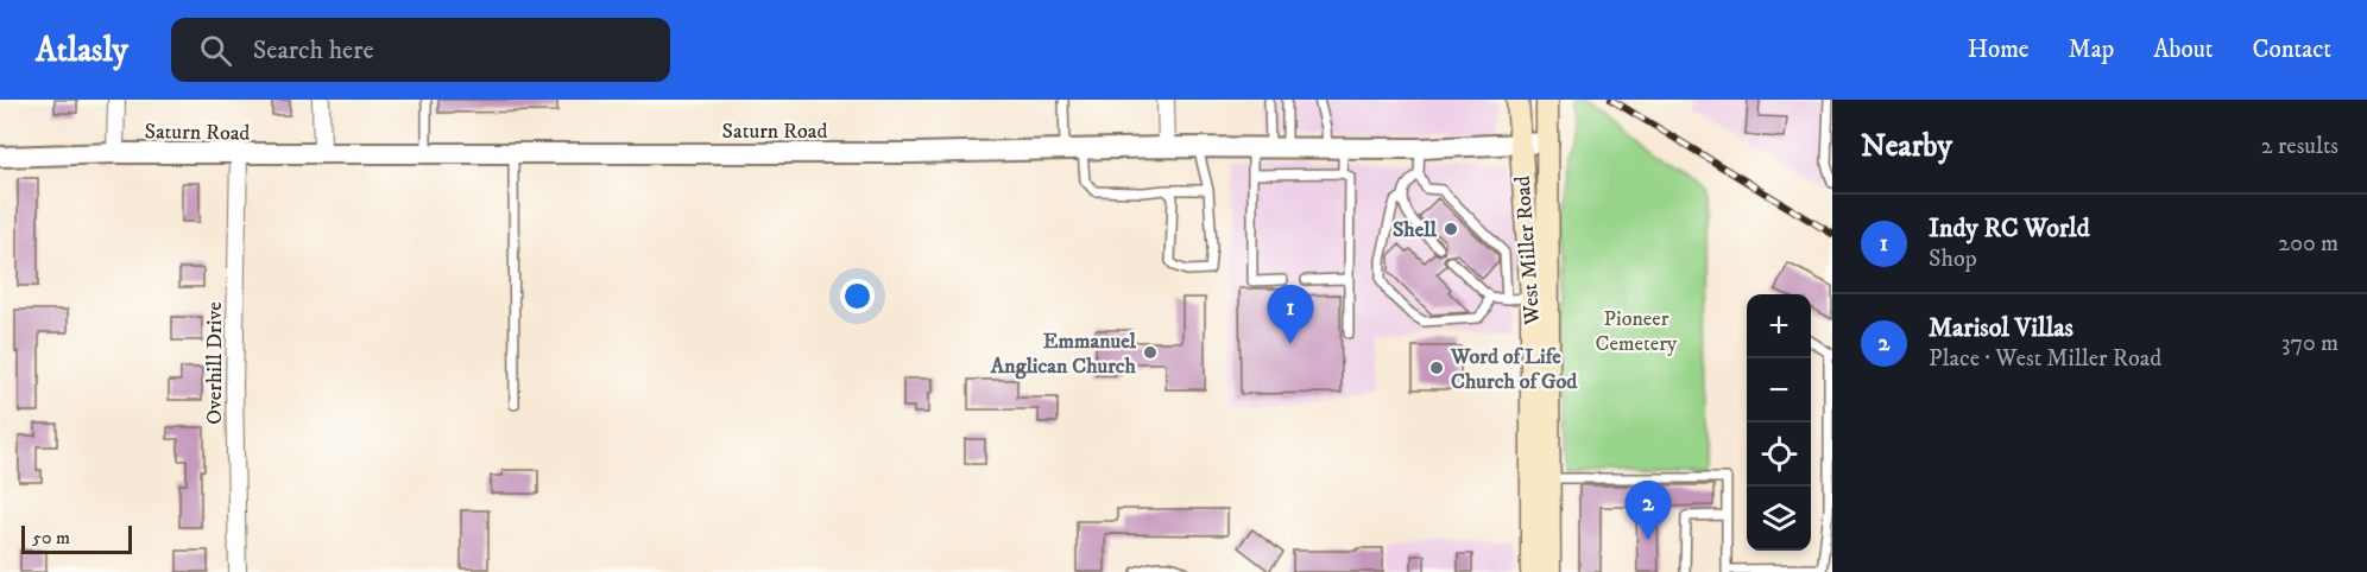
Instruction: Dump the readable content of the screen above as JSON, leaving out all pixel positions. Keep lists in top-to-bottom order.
{
  "streets": {
    "main road": ["West Miller Road"],
    "street": ["Saturn Road", "Overhill Drive"]
  },
  "crossings": [
    ["Saturn Road", "West Miller Road"],
    ["Saturn Road", "Overhill Drive"]
  ],
  "parks": ["Pioneer Cemetery"],
  "places": ["Shell", "Emmanuel Anglican Church", "Word of Life Church of God"],
  "scale_bar": "50 m",
  "page": {
    "header": "Atlasly",
    "search": "Search here",
    "nav": [
      "Home",
      "Map",
      "About",
      "Contact"
    ],
    "heading": ["Nearby", "2 results"],
    "list": [
      {
        "mark": "1",
        "name": "Indy RC World",
        "note": "Shop",
        "value": "200 m"
      },
      {
        "mark": "2",
        "name": "Marisol Villas",
        "note": "Place · West Miller Road",
        "value": "370 m"
      }
    ],
    "pins": ["1", "2"],
    "map_buttons": ["+", "−"],
    "scale": "50 m"
  }
}
